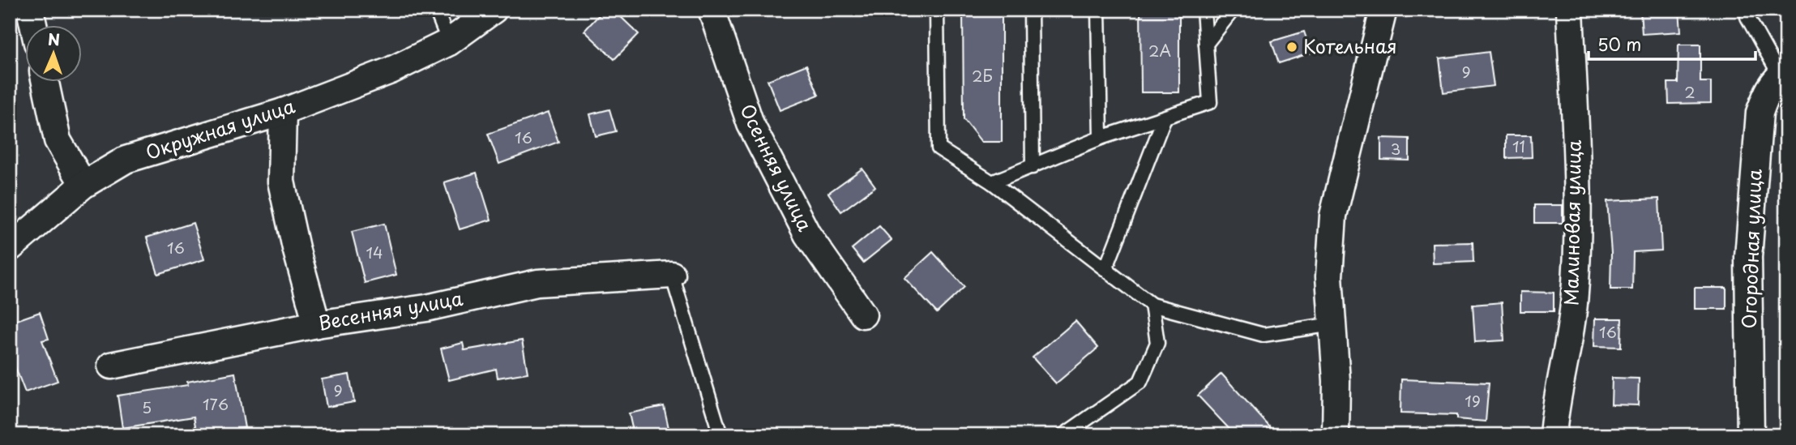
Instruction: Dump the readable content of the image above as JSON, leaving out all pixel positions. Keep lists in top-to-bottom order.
{
  "streets": {
    "street": [
      "Окружная улица",
      "Осенняя улица",
      "Малиновая улица",
      "Огородная улица",
      "Весенняя улица"
    ]
  },
  "places": ["Котельная"],
  "house_numbers": [
    "2А",
    "9",
    "2Б",
    "2",
    "16",
    "11",
    "3",
    "16",
    "14",
    "16",
    "9",
    "19",
    "176",
    "5"
  ],
  "scale_bar": "50 m",
  "north": "top"
}
